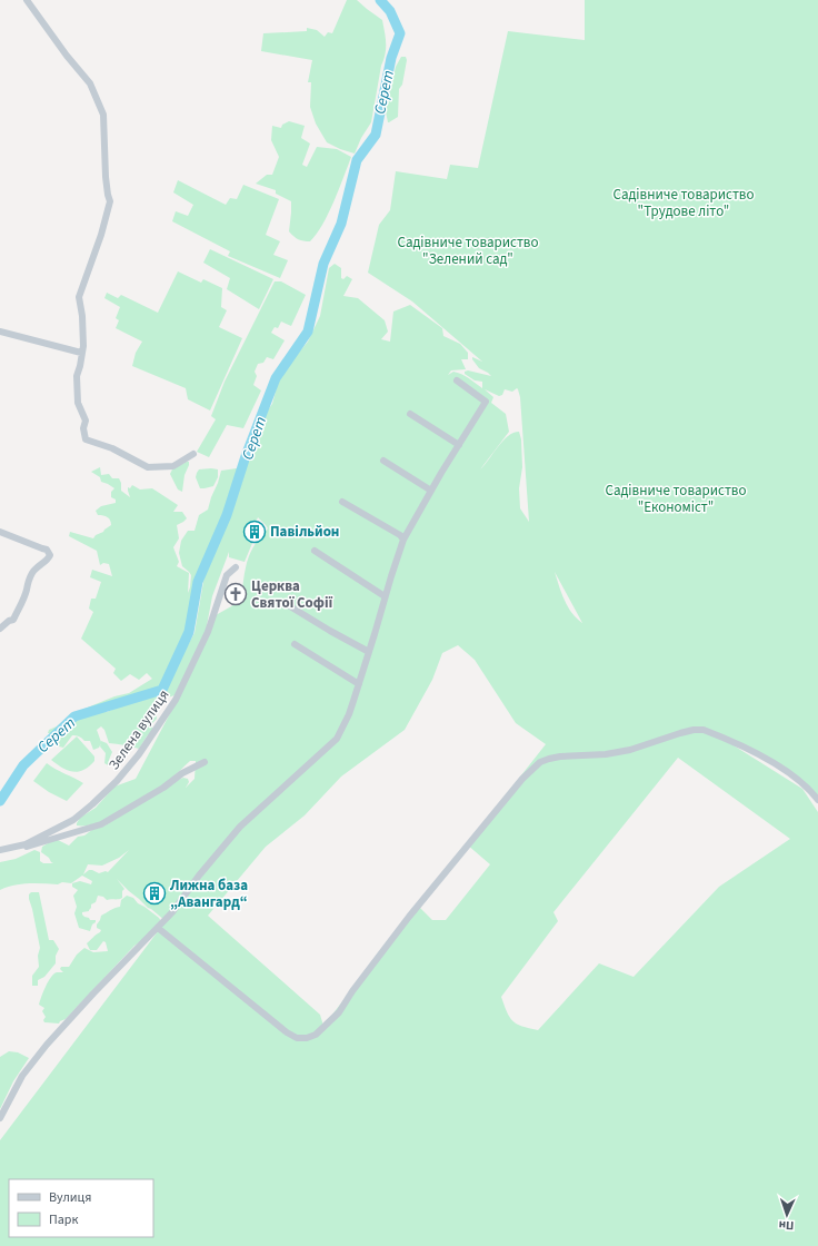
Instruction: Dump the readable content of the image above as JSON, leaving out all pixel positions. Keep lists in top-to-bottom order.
{
  "streets": {
    "street": ["Зелена вулиця"]
  },
  "water": ["Серет"],
  "parks": ["Садівниче товариство \"Трудове літо\"", "Садівниче товариство \"Зелений сад\"", "Садівниче товариство \"Економіст\""],
  "places": {
    "building": ["Павільйон", "Лижна база „Авангард“"],
    "church": ["Церква Святої Софії"]
  },
  "legend": ["Вулиця", "Парк"],
  "north": "bottom"
}
